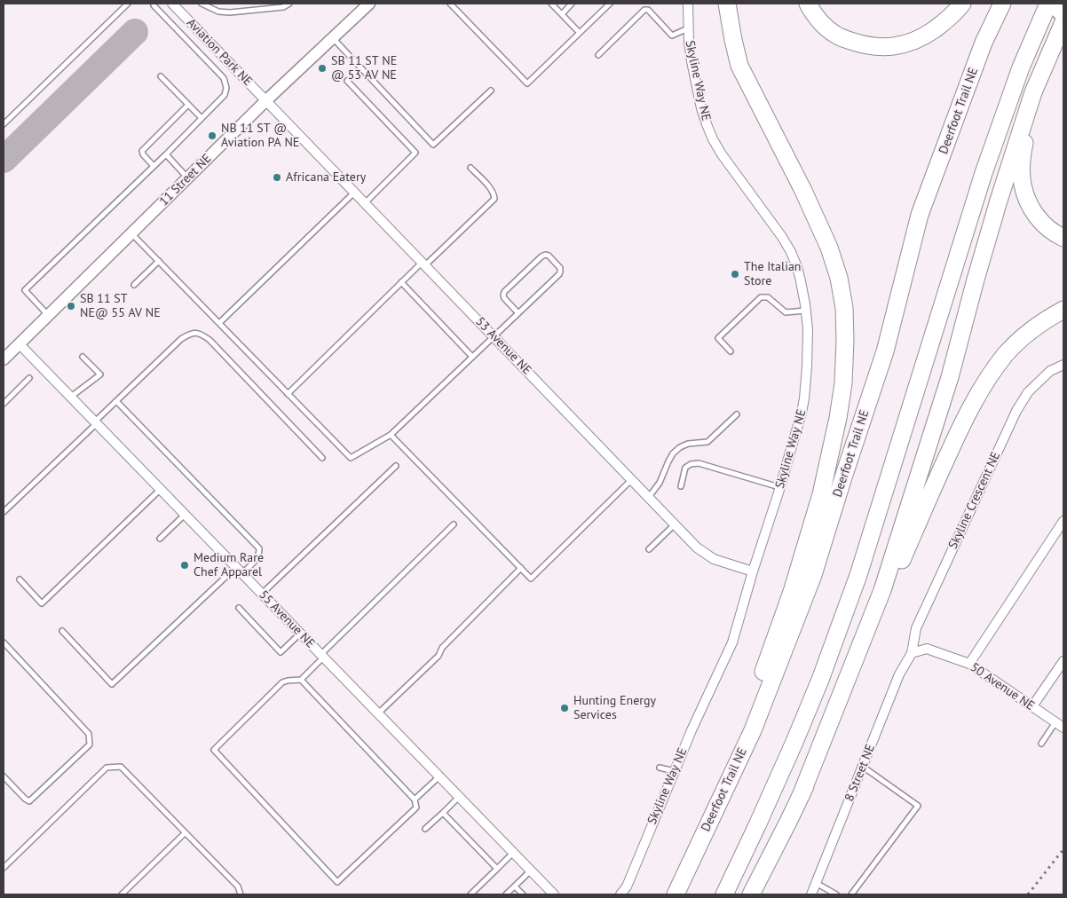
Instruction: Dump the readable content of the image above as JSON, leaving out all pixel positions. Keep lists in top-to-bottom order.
{
  "streets": {
    "highway": ["Deerfoot Trail NE"],
    "street": [
      "Aviation Park NE",
      "Skyline Way NE",
      "11 Street NE",
      "53 Avenue NE",
      "Skyline Crescent NE",
      "55 Avenue NE",
      "50 Avenue NE",
      "8 Street NE"
    ]
  },
  "crossings": [
    ["Aviation Park NE", "11 Street NE"],
    ["Aviation Park NE", "53 Avenue NE"],
    ["Skyline Way NE", "53 Avenue NE"],
    ["11 Street NE", "53 Avenue NE"],
    ["11 Street NE", "55 Avenue NE"],
    ["Skyline Crescent NE", "50 Avenue NE"],
    ["Skyline Crescent NE", "8 Street NE"],
    ["50 Avenue NE", "8 Street NE"]
  ],
  "places": [
    "SB 11 ST NE @ 53 AV NE",
    "NB 11 ST @ Aviation PA NE",
    "Africana Eatery",
    "The Italian Store",
    "SB 11 ST NE@ 55 AV NE",
    "Medium Rare Chef Apparel",
    "Hunting Energy Services"
  ]
}
